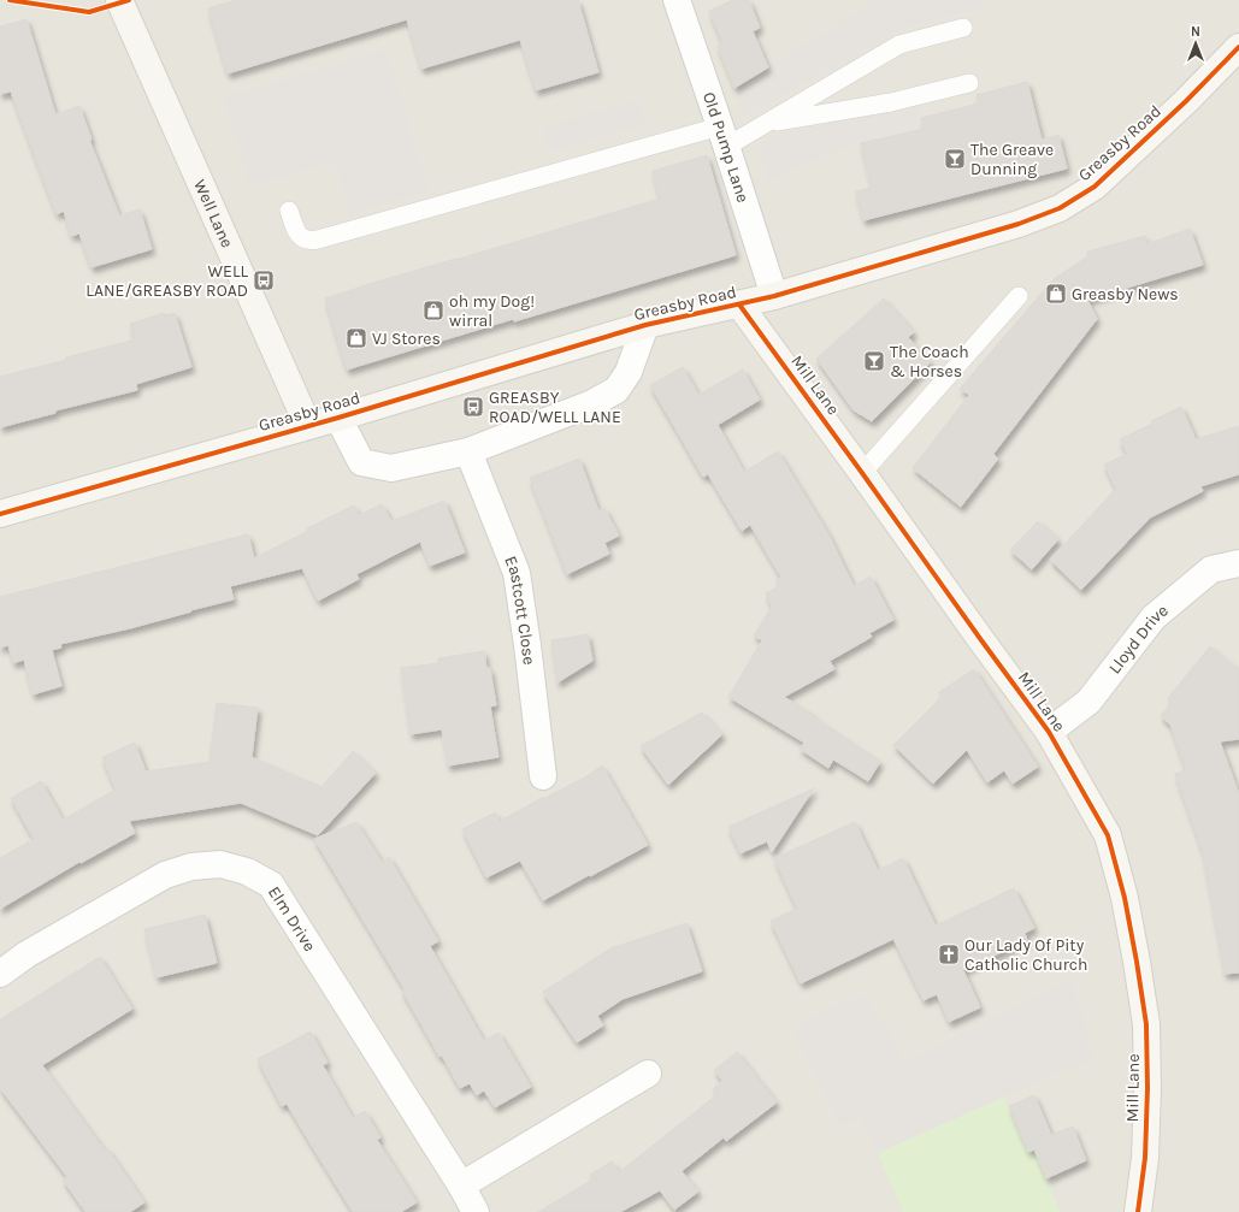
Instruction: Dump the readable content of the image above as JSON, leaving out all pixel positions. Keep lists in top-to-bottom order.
{
  "streets": {
    "street": [
      "Greasby Road",
      "Old Pump Lane",
      "Well Lane",
      "Mill Lane",
      "Eastcott Close",
      "Lloyd Drive",
      "Elm Drive"
    ]
  },
  "crossings": [
    ["Greasby Road", "Old Pump Lane"],
    ["Greasby Road", "Well Lane"],
    ["Greasby Road", "Mill Lane"],
    ["Mill Lane", "Lloyd Drive"]
  ],
  "places": {
    "bar": ["The Greave Dunning", "The Coach & Horses"],
    "bus stop": ["WELL LANE/GREASBY ROAD", "GREASBY ROAD/WELL LANE"],
    "shop": ["Greasby News", "oh my Dog! wirral", "VJ Stores"],
    "church": ["Our Lady Of Pity Catholic Church"]
  },
  "north": "top"
}
